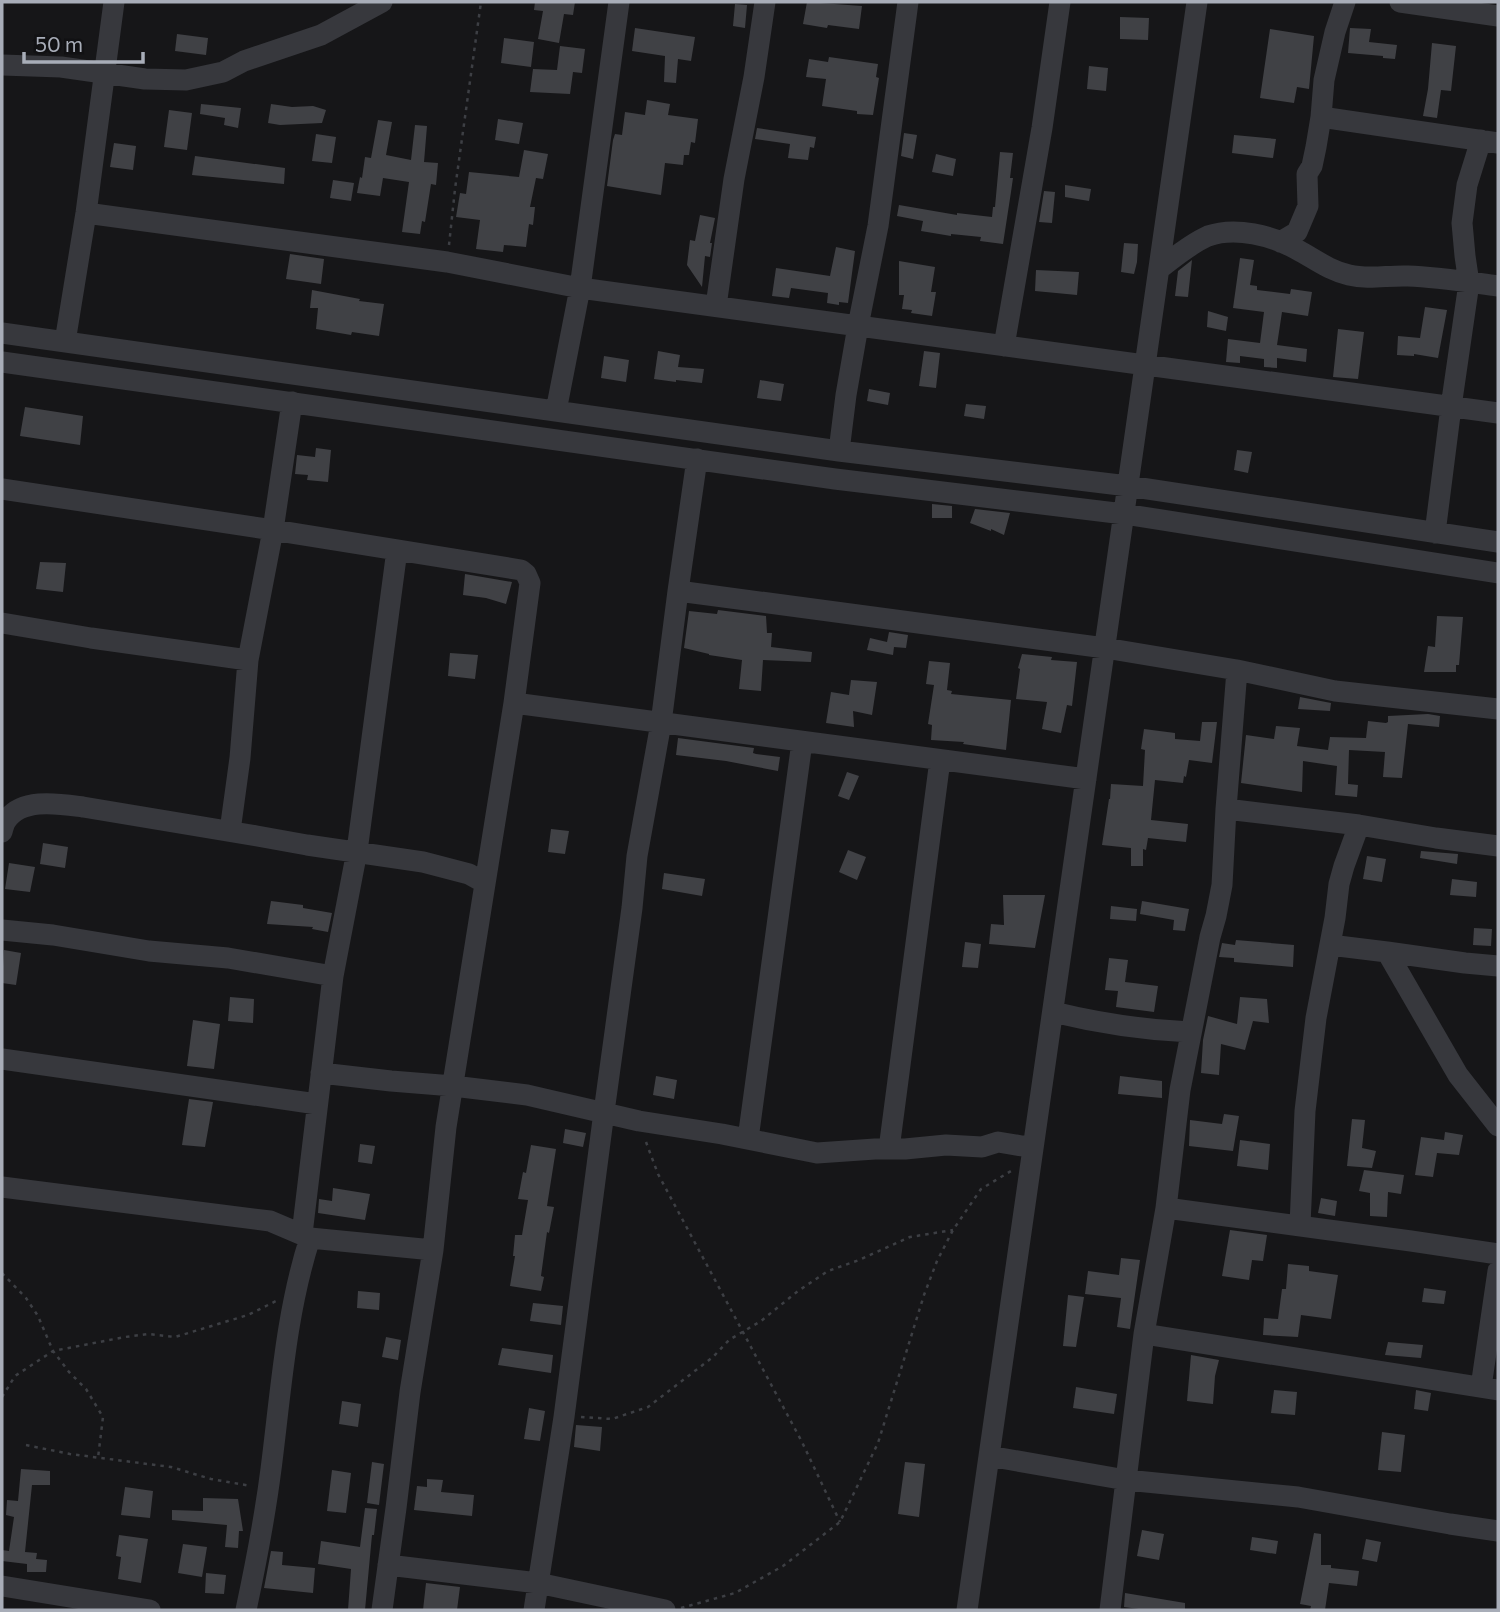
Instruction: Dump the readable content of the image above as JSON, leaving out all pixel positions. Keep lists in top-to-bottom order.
{
  "scale_bar": "50 m"
}
